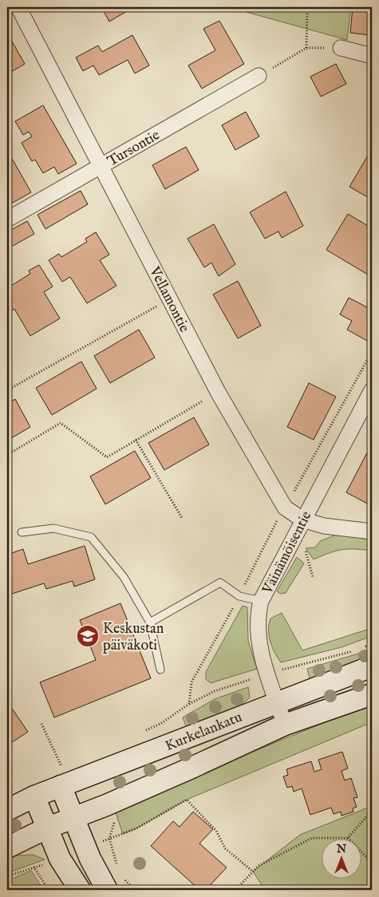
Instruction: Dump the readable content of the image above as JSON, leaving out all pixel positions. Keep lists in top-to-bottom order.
{
  "streets": {
    "street": [
      "Tursontie",
      "Vellamontie",
      "Väinämöisentie",
      "Kurkelankatu"
    ]
  },
  "crossings": [
    ["Tursontie", "Vellamontie"],
    ["Vellamontie", "Väinämöisentie"],
    ["Väinämöisentie", "Kurkelankatu"]
  ],
  "places": {
    "school or university": ["Keskustan päiväkoti"]
  },
  "north": "top"
}
